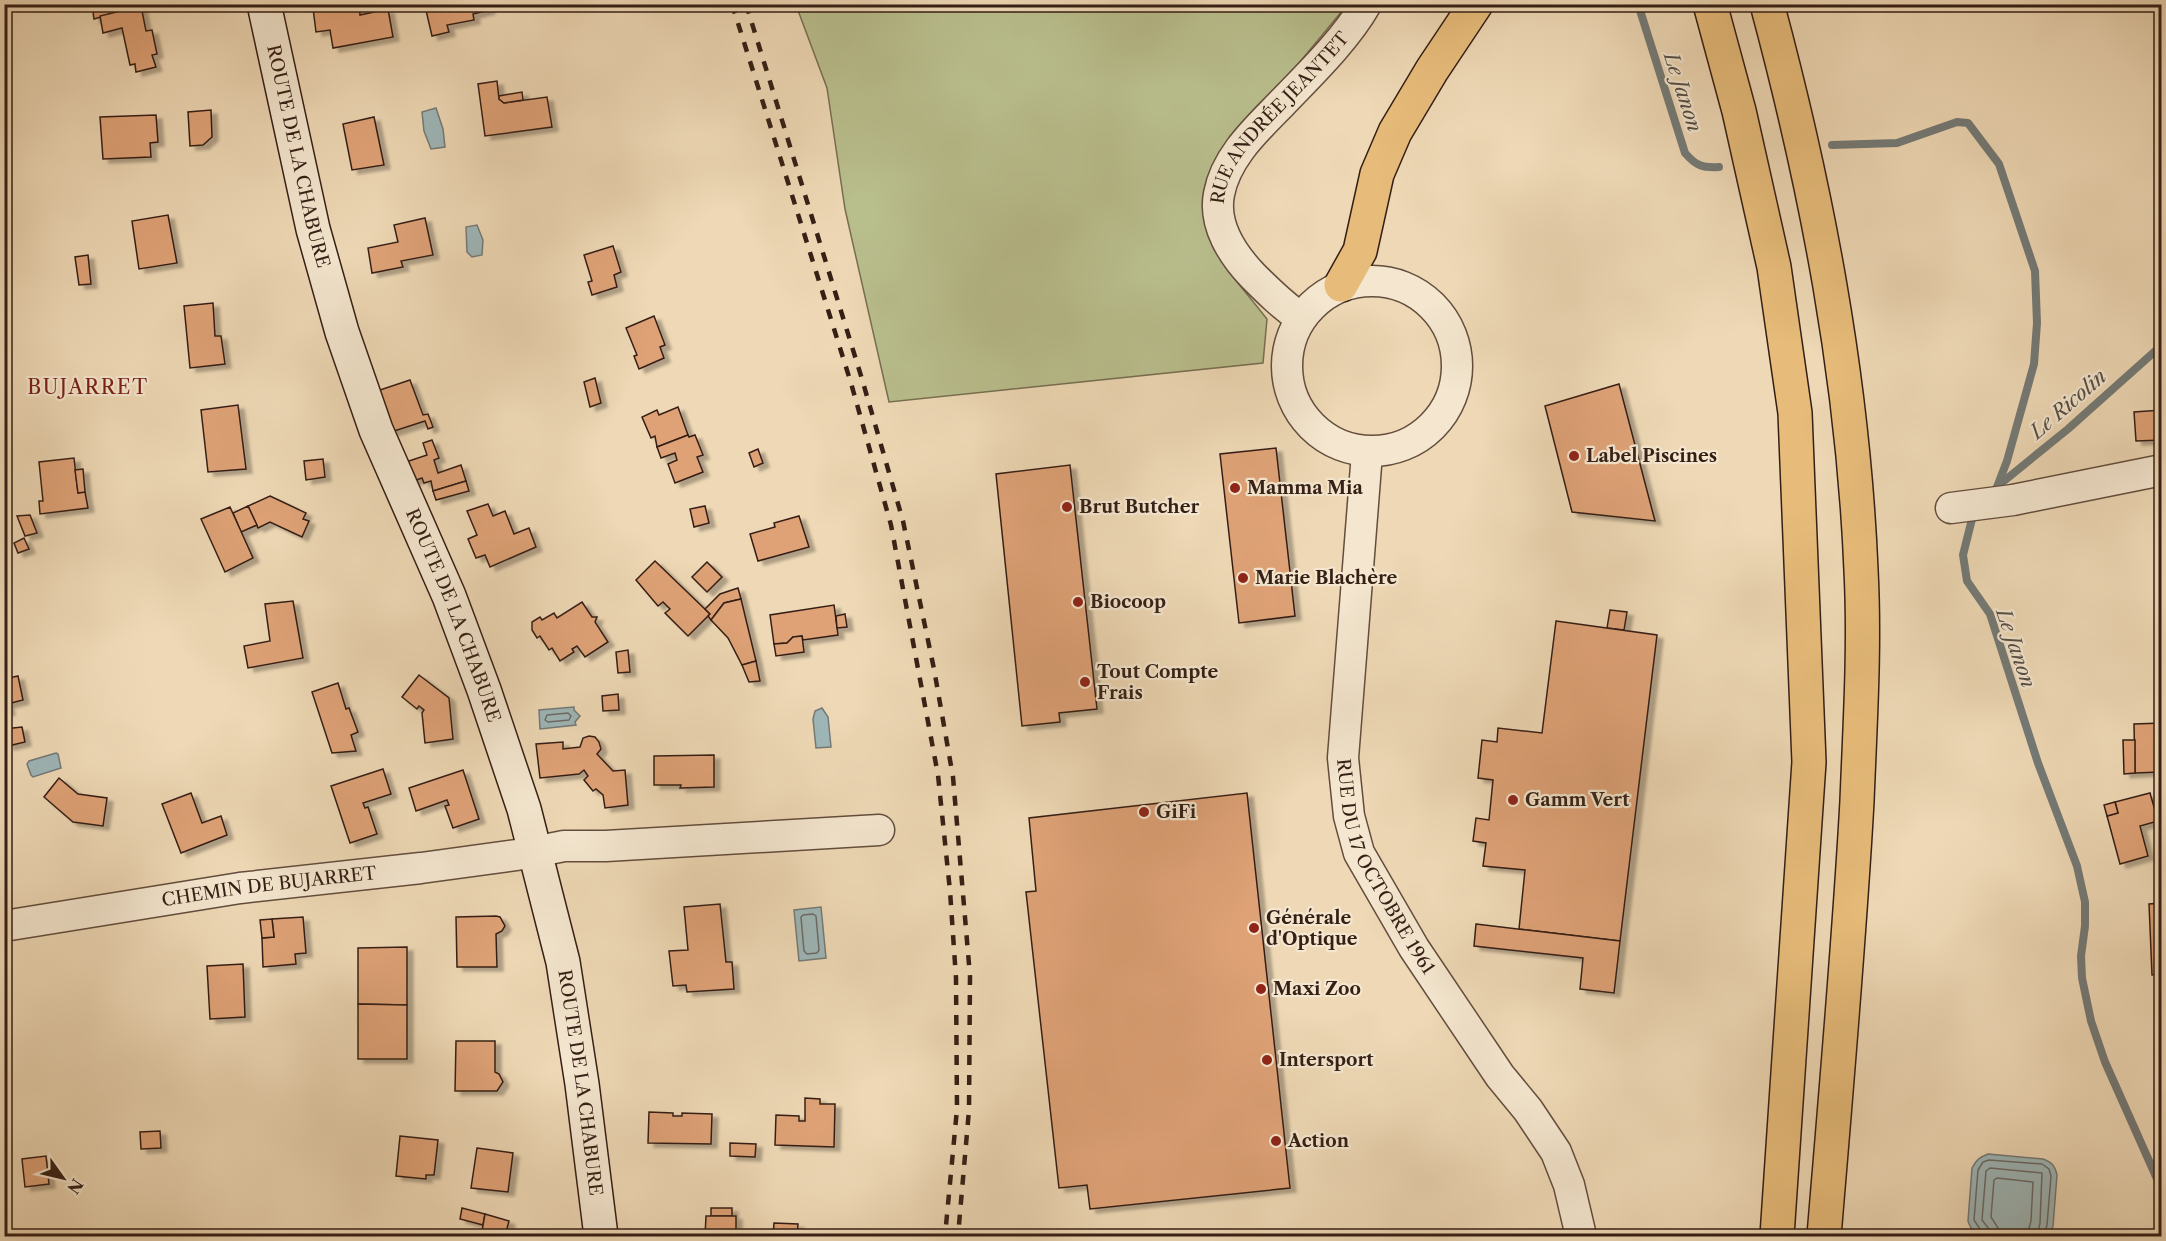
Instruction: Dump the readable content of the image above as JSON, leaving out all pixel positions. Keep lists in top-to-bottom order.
{
  "streets": {
    "main road": ["ROUTE DE LA CHABURE"],
    "street": ["RUE ANDRÉE JEANTET", "RUE DU 17 OCTOBRE 1961", "CHEMIN DE BUJARRET"]
  },
  "crossings": [
    ["RUE ANDRÉE JEANTET", "RUE DU 17 OCTOBRE 1961"],
    ["ROUTE DE LA CHABURE", "CHEMIN DE BUJARRET"]
  ],
  "districts": ["BUJARRET"],
  "water": ["Le Janon", "Le Ricolin"],
  "places": [
    "Label Piscines",
    "Mamma Mia",
    "Brut Butcher",
    "Marie Blachère",
    "Biocoop",
    "Tout Compte Frais",
    "Gamm Vert",
    "GiFi",
    "Générale d'Optique",
    "Maxi Zoo",
    "Intersport",
    "Action"
  ],
  "north": "bottom right"
}
